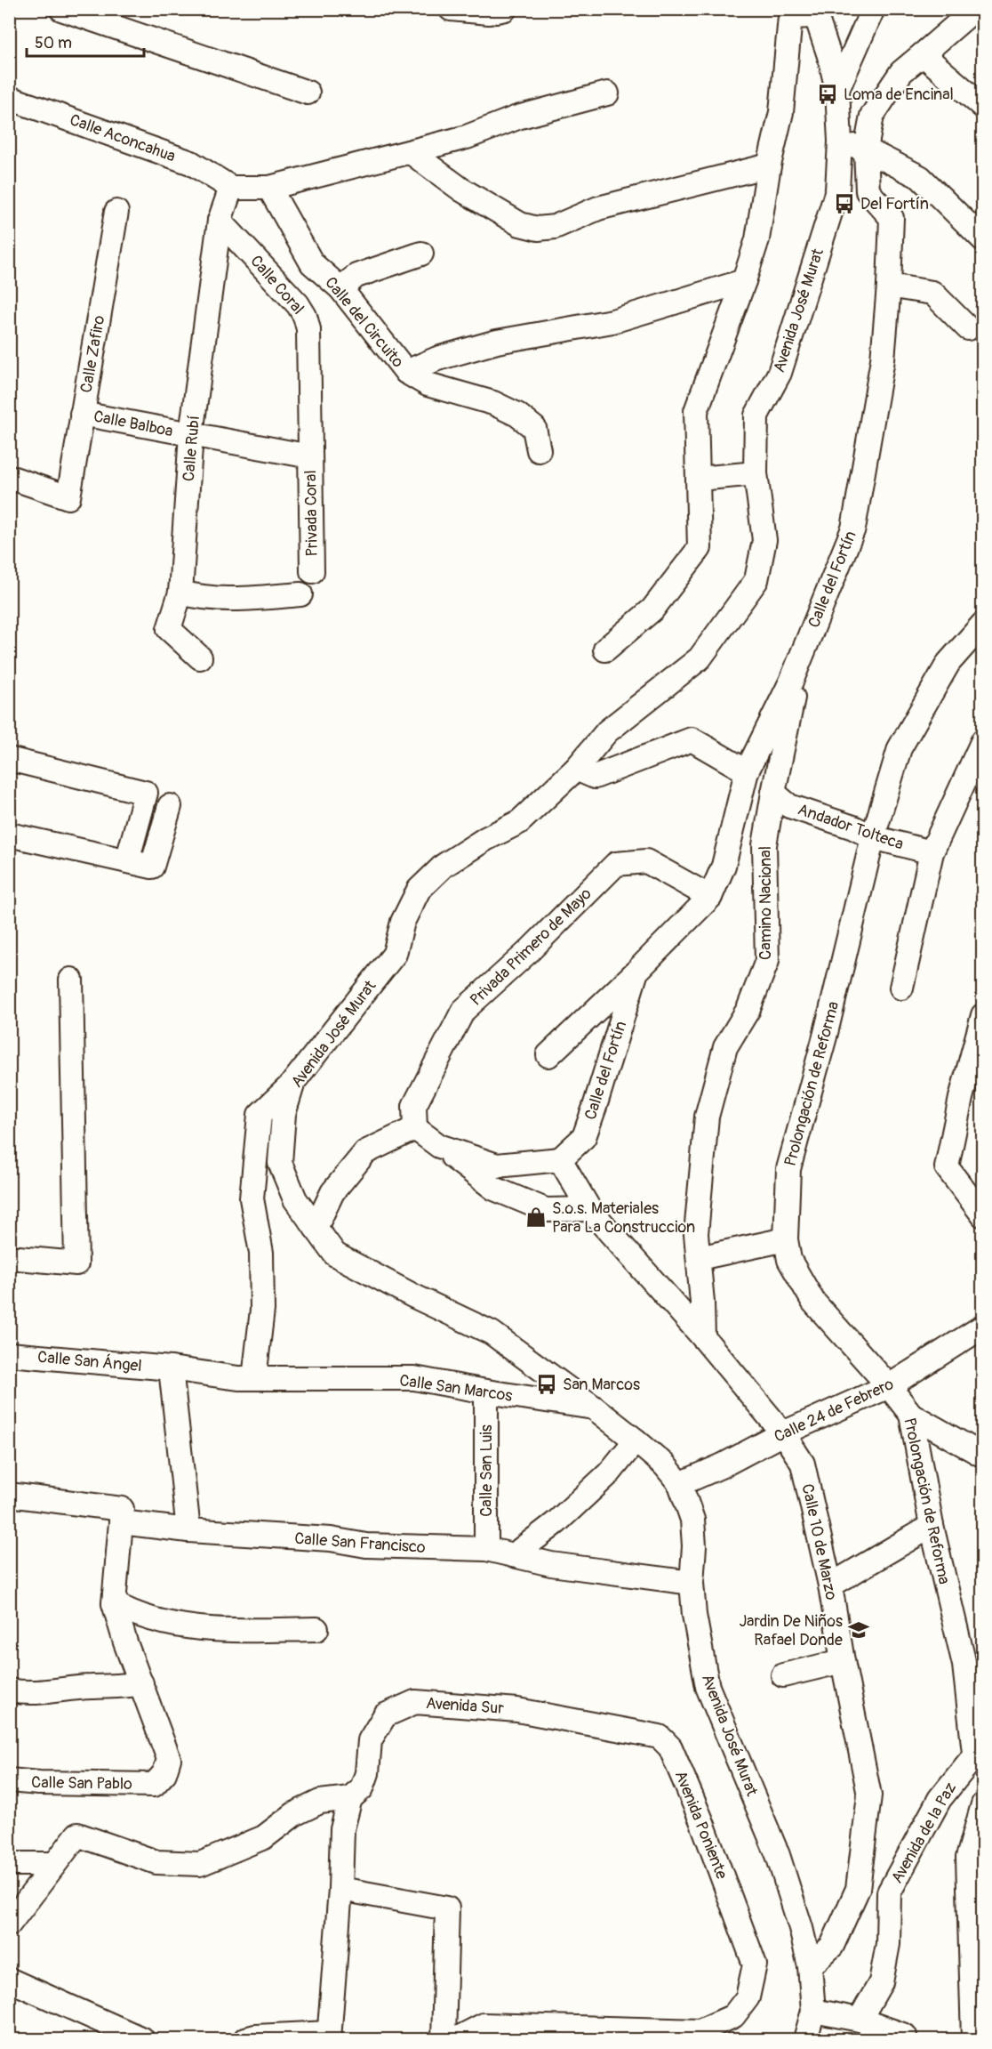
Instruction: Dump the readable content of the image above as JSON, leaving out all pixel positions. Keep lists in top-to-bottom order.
{
  "streets": {
    "street": [
      "Calle Aconcahua",
      "Calle Coral",
      "Avenida José Murat",
      "Calle del Circuito",
      "Calle Zafiro",
      "Calle Balboa",
      "Calle Rubí",
      "Privada Coral",
      "Calle del Fortín",
      "Andador Tolteca",
      "Camino Nacional",
      "Privada Primero de Mayo",
      "Prolongación de Reforma",
      "Calle San Ángel",
      "Calle San Marcos",
      "Calle 24 de Febrero",
      "Calle San Luis",
      "Calle 10 de Marzo",
      "Calle San Francisco",
      "Avenida Sur",
      "Calle San Pablo",
      "Avenida Poniente",
      "Avenida de la Paz"
    ]
  },
  "crossings": [
    ["Calle Aconcahua", "Calle Rubí"],
    ["Calle Coral", "Calle Balboa"],
    ["Calle Coral", "Calle Rubí"],
    ["Calle Coral", "Privada Coral"],
    ["Avenida José Murat", "Calle San Marcos"],
    ["Avenida José Murat", "Calle 24 de Febrero"],
    ["Avenida José Murat", "Calle 10 de Marzo"],
    ["Avenida José Murat", "Calle San Francisco"],
    ["Calle Zafiro", "Calle Balboa"],
    ["Calle Balboa", "Calle Rubí"],
    ["Calle Balboa", "Privada Coral"],
    ["Calle del Fortín", "Camino Nacional"],
    ["Calle del Fortín", "Privada Primero de Mayo"],
    ["Calle del Fortín", "Calle 10 de Marzo"],
    ["Andador Tolteca", "Camino Nacional"],
    ["Andador Tolteca", "Prolongación de Reforma"],
    ["Camino Nacional", "Calle 10 de Marzo"],
    ["Prolongación de Reforma", "Calle 24 de Febrero"],
    ["Prolongación de Reforma", "Avenida de la Paz"],
    ["Calle San Ángel", "Calle San Marcos"],
    ["Calle San Marcos", "Calle San Luis"],
    ["Calle 24 de Febrero", "Calle 10 de Marzo"],
    ["Calle San Luis", "Calle San Francisco"],
    ["Avenida Sur", "Avenida Poniente"]
  ],
  "places": {
    "bus stop": ["Loma de Encinal", "Del Fortín", "San Marcos"],
    "shop": ["S.o.s. Materiales Para La Construccion"],
    "school or university": ["Jardin De Niños Rafael Donde"]
  },
  "scale_bar": "50 m"
}
